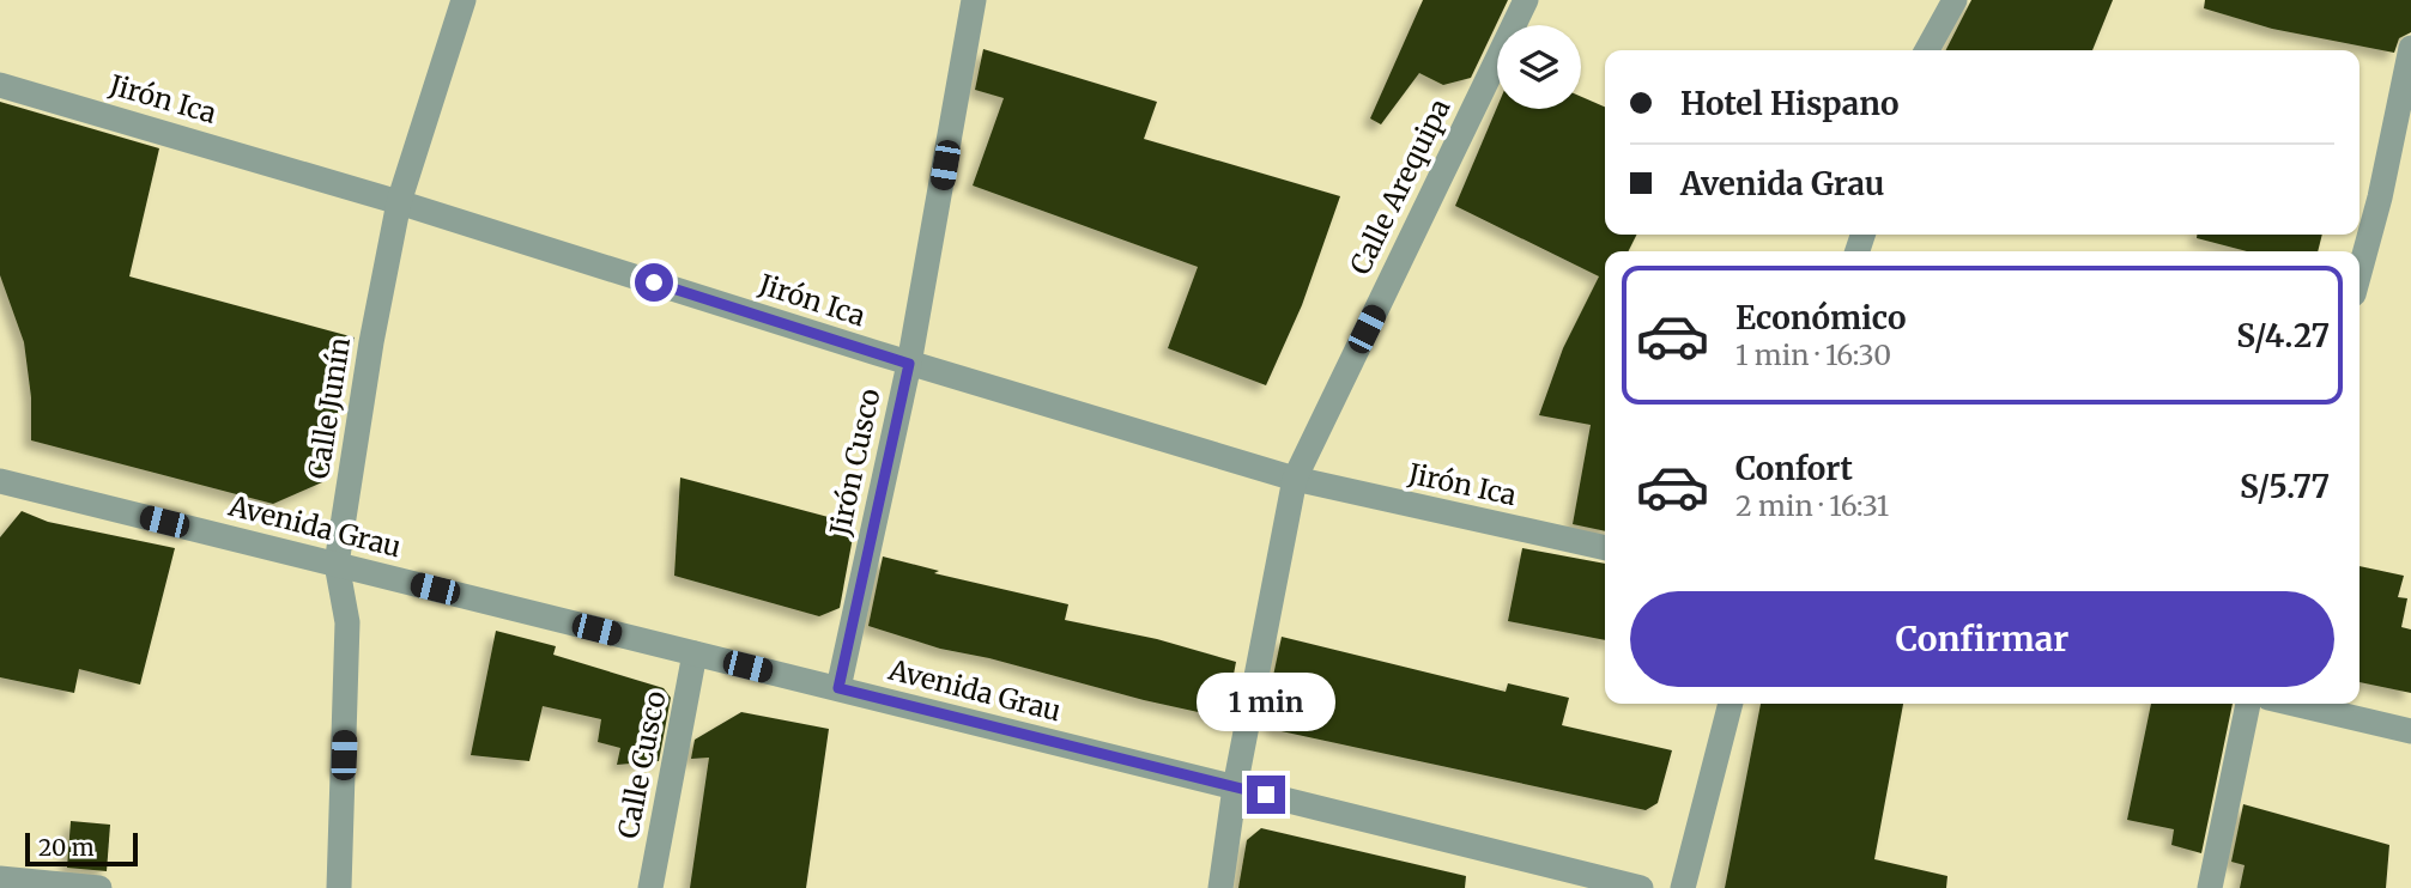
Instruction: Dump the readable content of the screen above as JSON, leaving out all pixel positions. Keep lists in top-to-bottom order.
{
  "streets": {
    "street": [
      "Jirón Ica",
      "Calle Arequipa",
      "Calle Junín",
      "Jirón Cusco",
      "Avenida Grau",
      "Calle Cusco"
    ]
  },
  "crossings": [
    ["Jirón Ica", "Calle Arequipa"],
    ["Jirón Ica", "Calle Junín"],
    ["Jirón Ica", "Jirón Cusco"],
    ["Calle Arequipa", "Avenida Grau"],
    ["Calle Junín", "Avenida Grau"],
    ["Jirón Cusco", "Avenida Grau"],
    ["Avenida Grau", "Calle Cusco"]
  ],
  "scale_bar": "20 m",
  "page": {
    "banner": ["Hotel Hispano", "Avenida Grau"],
    "list": [
      {
        "name": "Económico",
        "note": "1 min · 16:30",
        "value": "S/4.27"
      },
      {
        "name": "Confort",
        "note": "2 min · 16:31",
        "value": "S/5.77"
      }
    ],
    "buttons": "Confirmar",
    "bubble": "1 min",
    "scale": "20 m"
  }
}
